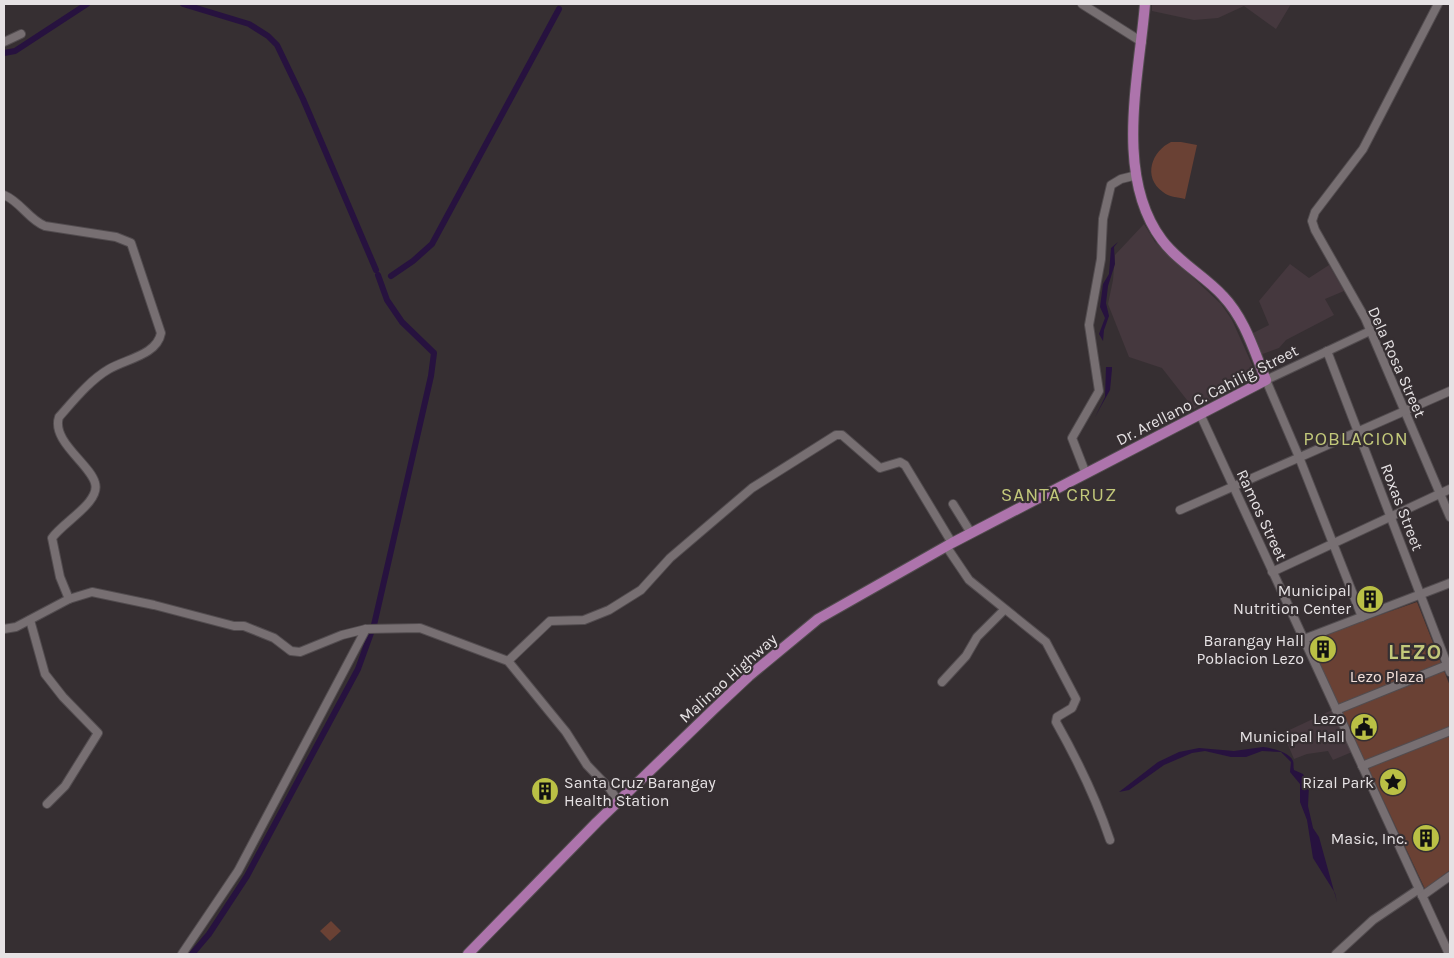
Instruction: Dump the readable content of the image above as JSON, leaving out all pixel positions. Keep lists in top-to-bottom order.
{
  "streets": {
    "main road": ["Dr. Arellano C. Cahilig Street", "Malinao Highway"],
    "street": ["Dela Rosa Street", "Roxas Street", "Ramos Street"]
  },
  "crossings": [
    ["Dela Rosa Street", "Dr. Arellano C. Cahilig Street"],
    ["Dr. Arellano C. Cahilig Street", "Roxas Street"],
    ["Dr. Arellano C. Cahilig Street", "Ramos Street"],
    ["Dr. Arellano C. Cahilig Street", "Malinao Highway"]
  ],
  "districts": ["POBLACION", "SANTA CRUZ", "LEZO"],
  "parks": ["Lezo Plaza"],
  "places": {
    "building": [
      "Municipal Nutrition Center",
      "Barangay Hall Poblacion Lezo",
      "Santa Cruz Barangay Health Station",
      "Masic, Inc."
    ],
    "public building": ["Lezo Municipal Hall"],
    "place": ["Rizal Park"]
  }
}
